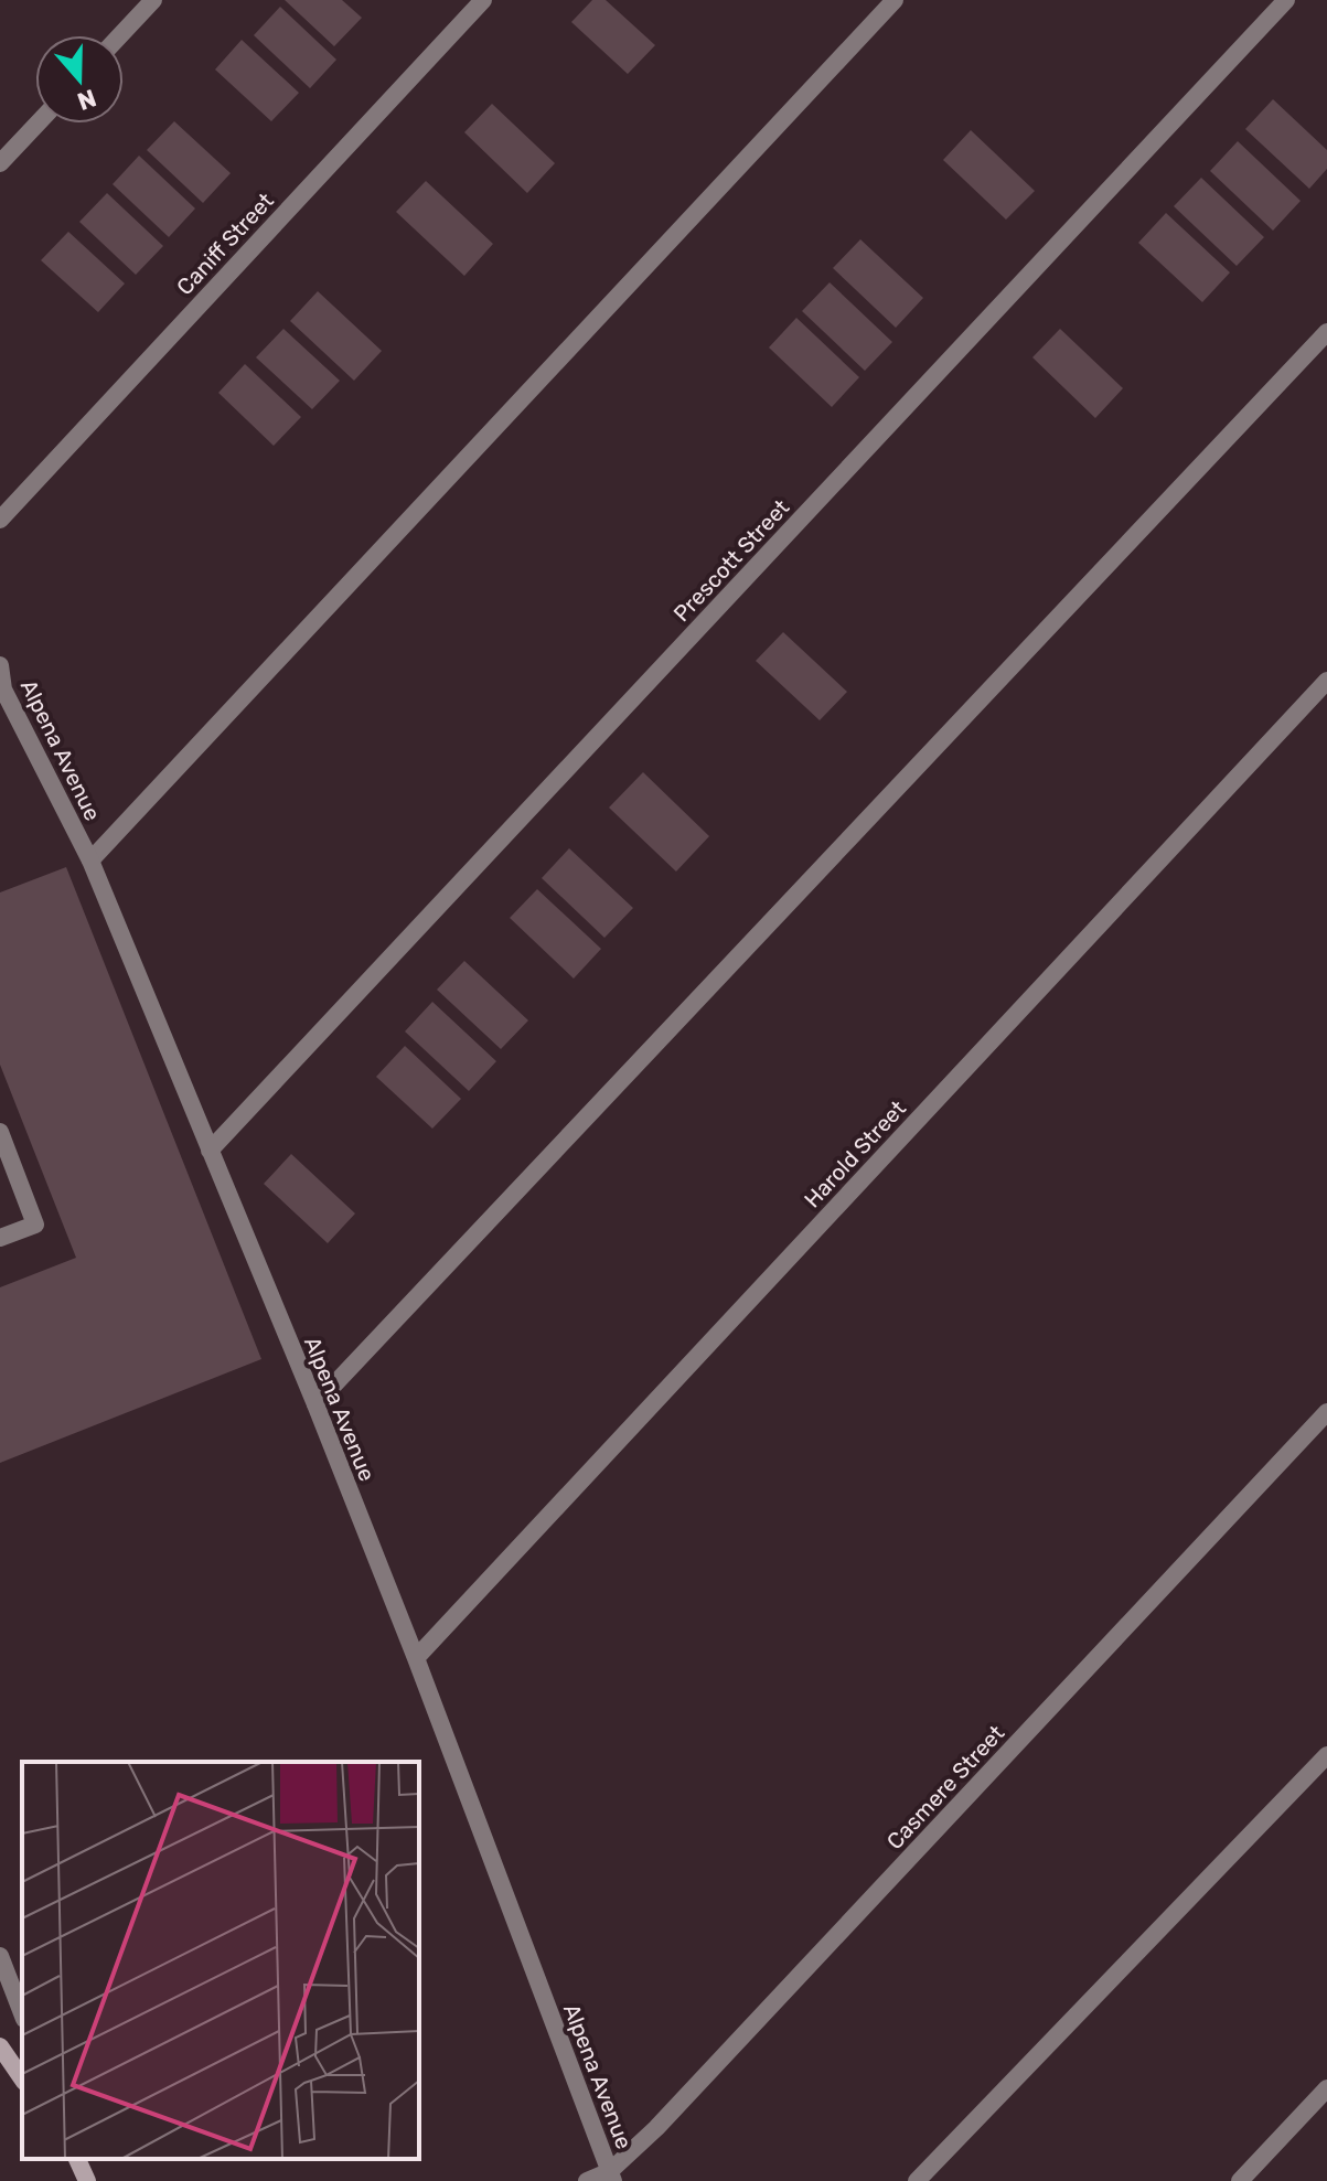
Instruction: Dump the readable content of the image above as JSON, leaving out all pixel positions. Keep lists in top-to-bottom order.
{
  "streets": {
    "street": [
      "Caniff Street",
      "Prescott Street",
      "Alpena Avenue",
      "Harold Street",
      "Casmere Street"
    ]
  },
  "crossings": [
    ["Prescott Street", "Alpena Avenue"],
    ["Alpena Avenue", "Harold Street"],
    ["Alpena Avenue", "Casmere Street"]
  ],
  "north": "bottom"
}
